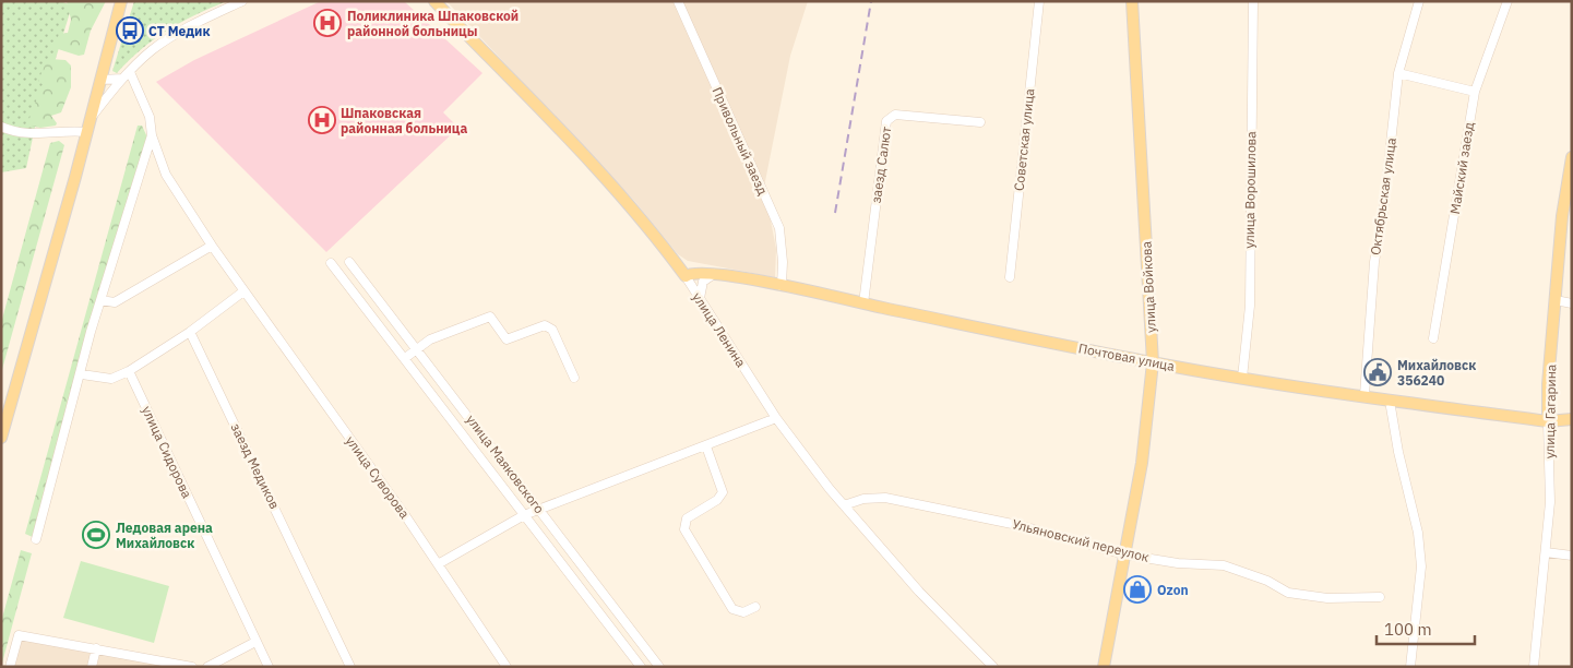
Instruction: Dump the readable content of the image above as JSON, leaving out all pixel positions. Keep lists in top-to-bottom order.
{
  "streets": {
    "main road": [
      "улица Войкова",
      "улица Ленина",
      "Почтовая улица",
      "улица Гагарина"
    ],
    "street": [
      "Советская улица",
      "Привольный заезд",
      "заезд Салют",
      "Майский заезд",
      "улица Ворошилова",
      "Октябрьская улица",
      "улица Сидорова",
      "улица Маяковского",
      "заезд Медиков",
      "улица Суворова",
      "Ульяновский переулок"
    ]
  },
  "crossings": [
    ["Привольный заезд", "Почтовая улица"],
    ["заезд Салют", "Почтовая улица"],
    ["улица Ворошилова", "Почтовая улица"],
    ["Октябрьская улица", "Почтовая улица"],
    ["улица Войкова", "Почтовая улица"],
    ["улица Войкова", "Ульяновский переулок"],
    ["улица Ленина", "Почтовая улица"],
    ["улица Ленина", "Ульяновский переулок"],
    ["Почтовая улица", "улица Гагарина"]
  ],
  "places": {
    "hospital": ["Поликлиника Шпаковской районной больницы", "Шпаковская районная больница"],
    "bus stop": ["СТ Медик"],
    "public building": ["Михайловск 356240"],
    "sports": ["Ледовая арена Михайловск"],
    "shop": ["Ozon"]
  },
  "scale_bar": "100 m"
}
